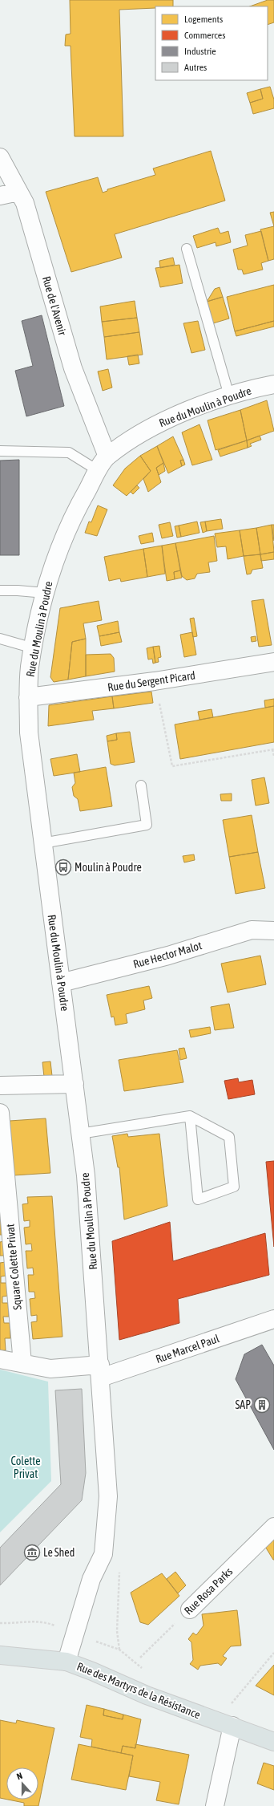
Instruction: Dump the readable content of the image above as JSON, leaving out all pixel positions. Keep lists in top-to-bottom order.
{
  "streets": {
    "main road": ["Rue des Martyrs de la Résistance"],
    "street": [
      "Rue de l'Avenir",
      "Rue du Moulin à Poudre",
      "Rue du Sergent Picard",
      "Rue Hector Malot",
      "Square Colette Privat",
      "Rue Marcel Paul",
      "Rue Rosa Parks"
    ]
  },
  "crossings": [
    ["Rue de l'Avenir", "Rue du Moulin à Poudre"],
    ["Rue du Moulin à Poudre", "Rue du Sergent Picard"],
    ["Rue du Moulin à Poudre", "Rue Hector Malot"],
    ["Rue du Moulin à Poudre", "Rue Marcel Paul"],
    ["Rue du Moulin à Poudre", "Rue des Martyrs de la Résistance"]
  ],
  "parks": ["Colette Privat"],
  "places": {
    "bus stop": ["Moulin à Poudre"],
    "building": ["SAP"],
    "museum": ["Le Shed"]
  },
  "legend": [
    "Logements",
    "Commerces",
    "Industrie",
    "Autres"
  ],
  "north": "top"
}
